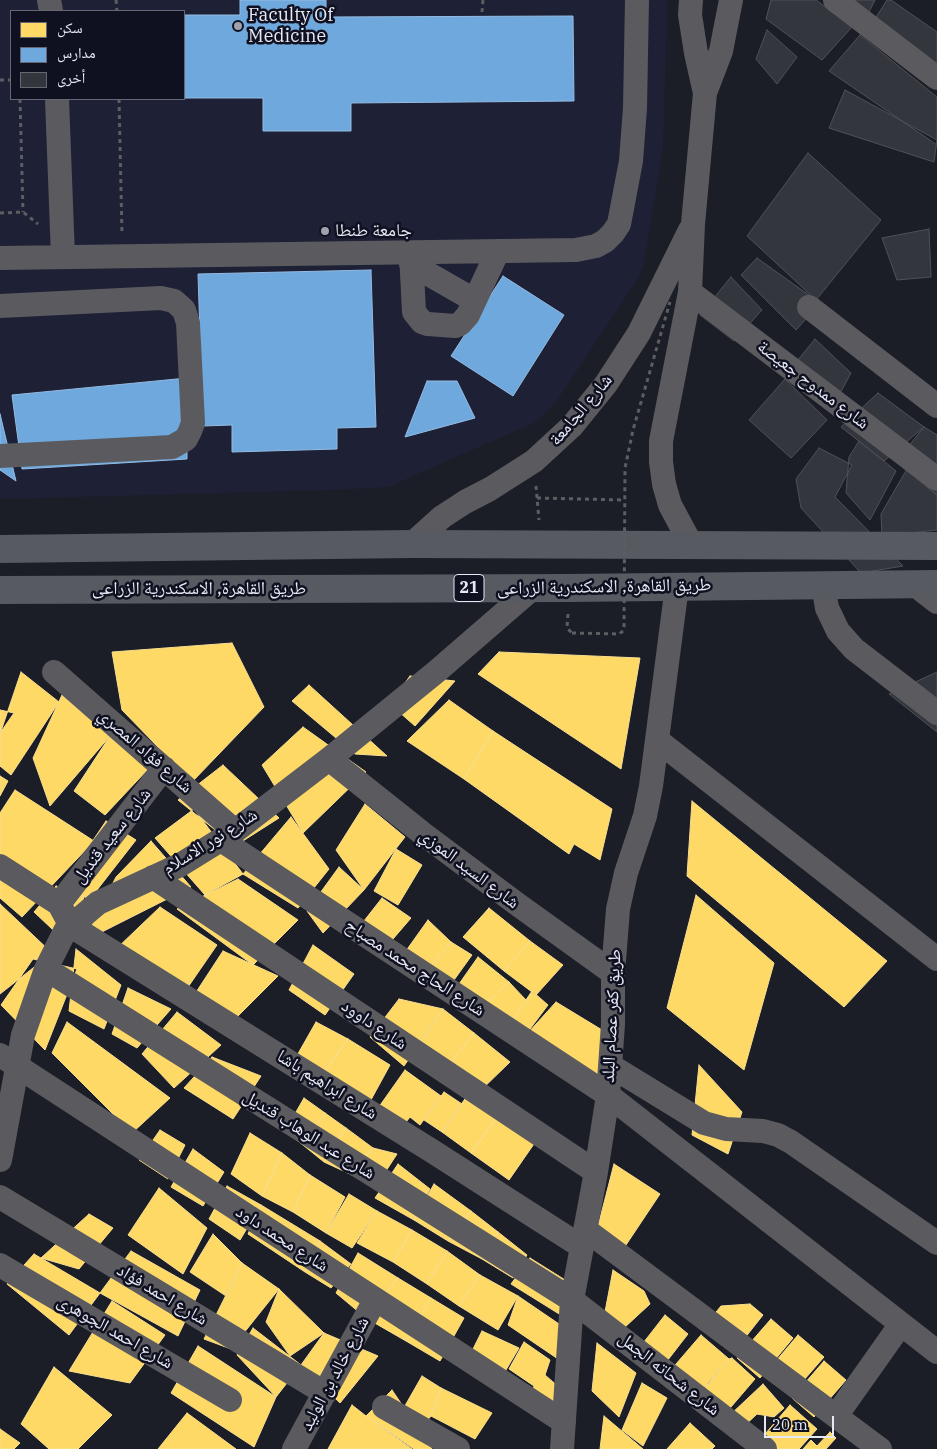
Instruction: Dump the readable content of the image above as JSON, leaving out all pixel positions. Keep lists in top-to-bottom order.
{
  "streets": {
    "highway": ["طريق القاهرة, الاسكندرية الزراعى", "21"],
    "street": [
      "شارع ممدوح جعيصة",
      "شارع الجامعة",
      "شارع فؤاد المصري",
      "شارع سعيد قنديل",
      "شارع نور الاسلام",
      "شارع السيد الموزي",
      "شارع الحاج محمد مصباح",
      "طريق كفر عصام البلد",
      "شارع داوود",
      "شارع ابراهيم باشا",
      "شارع عبد الوهاب قنديل",
      "شارع محمد داود",
      "شارع احمد فؤاد",
      "شارع احمد الجوهرى",
      "شارع خالد بن الوليد",
      "شارع شحاته الجمل"
    ]
  },
  "crossings": [
    ["شارع ممدوح جعيصة", "شارع الجامعة"],
    ["طريق القاهرة, الاسكندرية الزراعى", "شارع نور الاسلام"],
    ["طريق القاهرة, الاسكندرية الزراعى", "طريق كفر عصام البلد"],
    ["شارع فؤاد المصري", "شارع سعيد قنديل"],
    ["شارع فؤاد المصري", "شارع نور الاسلام"],
    ["شارع فؤاد المصري", "شارع الحاج محمد مصباح"],
    ["شارع نور الاسلام", "شارع السيد الموزي"],
    ["شارع نور الاسلام", "شارع الحاج محمد مصباح"],
    ["شارع نور الاسلام", "شارع داوود"],
    ["شارع نور الاسلام", "شارع ابراهيم باشا"],
    ["شارع نور الاسلام", "شارع عبد الوهاب قنديل"],
    ["شارع نور الاسلام", "شارع محمد داود"],
    ["شارع السيد الموزي", "طريق كفر عصام البلد"],
    ["شارع الحاج محمد مصباح", "طريق كفر عصام البلد"],
    ["طريق كفر عصام البلد", "شارع داوود"],
    ["طريق كفر عصام البلد", "شارع ابراهيم باشا"],
    ["طريق كفر عصام البلد", "شارع عبد الوهاب قنديل"],
    ["طريق كفر عصام البلد", "شارع محمد داود"],
    ["طريق كفر عصام البلد", "شارع شحاته الجمل"],
    ["شارع عبد الوهاب قنديل", "شارع شحاته الجمل"],
    ["شارع محمد داود", "شارع خالد بن الوليد"],
    ["شارع احمد فؤاد", "شارع خالد بن الوليد"]
  ],
  "places": ["Faculty Of Medicine", "جامعة طنطا"],
  "legend": ["سكن", "مدارس", "أخرى"],
  "scale_bar": "20 m"
}
